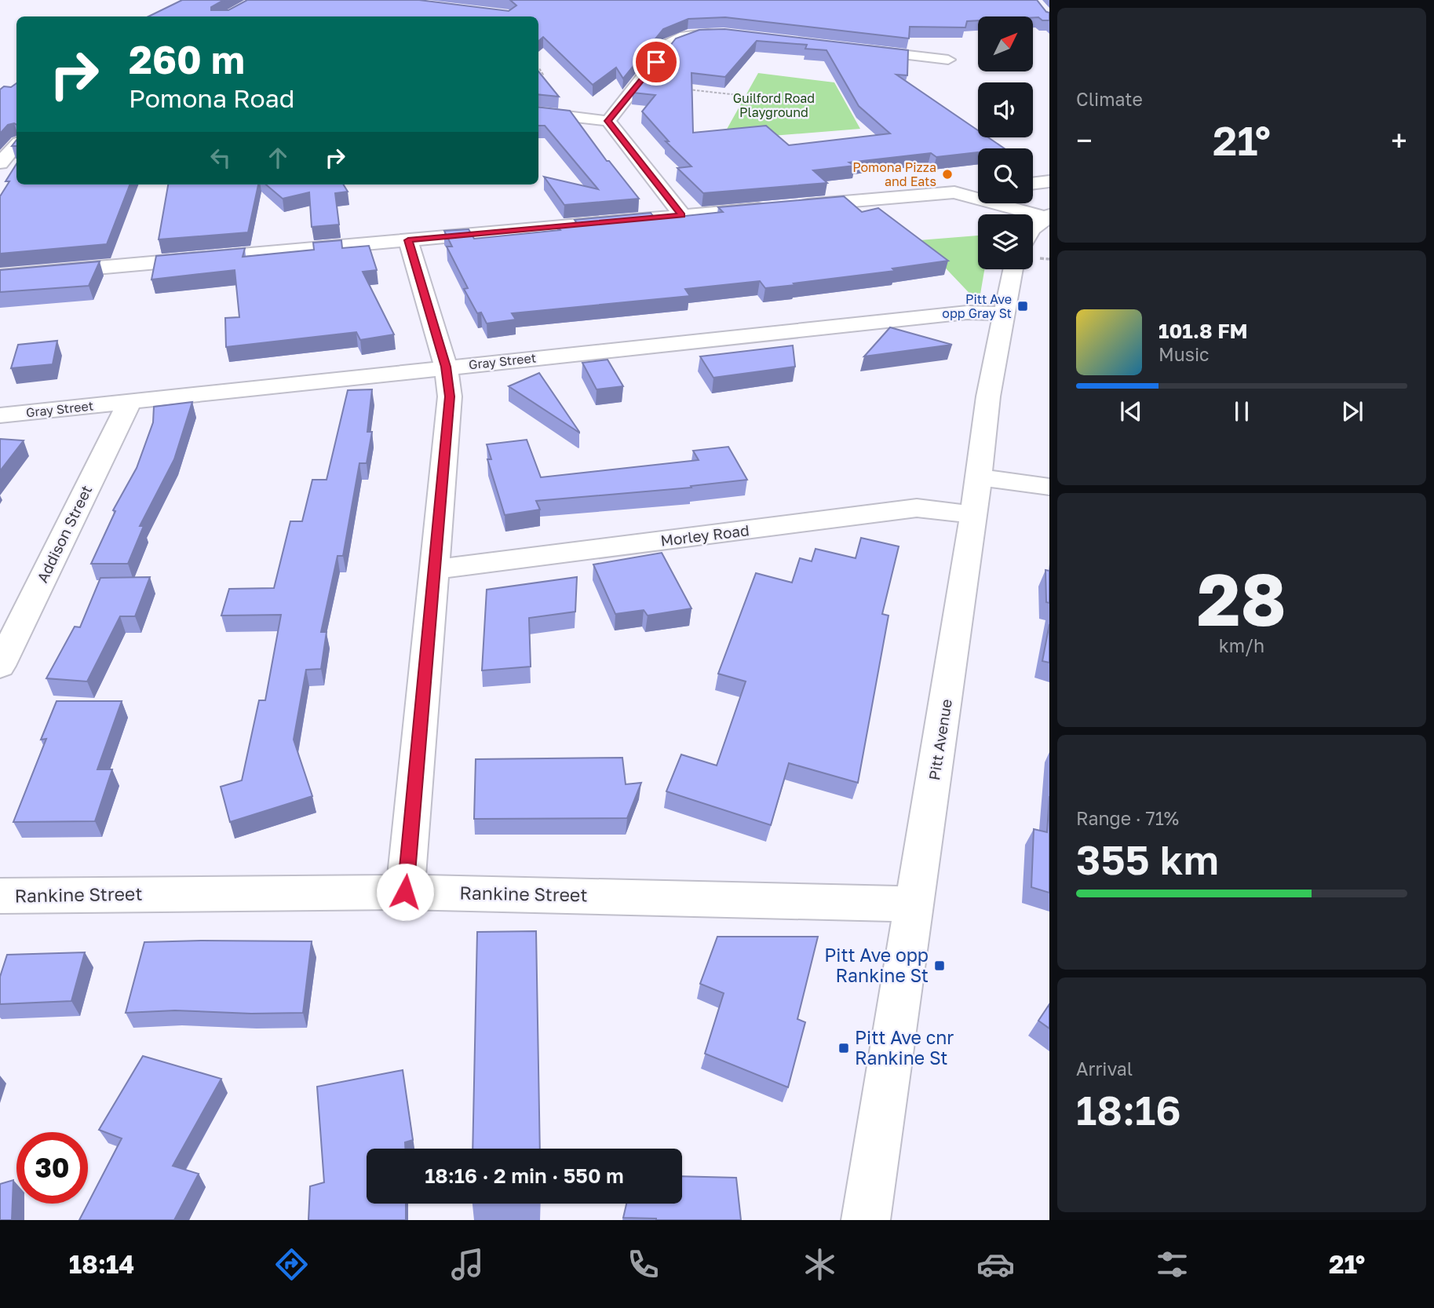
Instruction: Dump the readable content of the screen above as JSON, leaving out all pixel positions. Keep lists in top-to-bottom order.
{
  "streets": {
    "street": [
      "Gray Street",
      "Addison Street",
      "Morley Road",
      "Pitt Avenue",
      "Rankine Street"
    ]
  },
  "crossings": [
    ["Gray Street", "Addison Street"],
    ["Gray Street", "Pitt Avenue"],
    ["Morley Road", "Pitt Avenue"],
    ["Pitt Avenue", "Rankine Street"]
  ],
  "parks": ["Guilford Road Playground"],
  "places": {
    "other": ["Pomona Pizza and Eats"],
    "transit": ["Pitt Ave opp Gray St", "Pitt Ave opp Rankine St", "Pitt Ave cnr Rankine St"]
  },
  "north": "top right",
  "page": {
    "tile": [
      "Climate",
      ["28", "km/h"],
      ["Range · 71%", "355 km"],
      ["Arrival", "18:16"]
    ],
    "turn": ["260 m", "Pomona Road"],
    "heat": ["−", "21°", "+"],
    "song": ["101.8 FM", "Music"],
    "limit": "30",
    "trip": "18:16 · 2 min · 550 m",
    "tabs": ["18:14", "21°"]
  }
}
